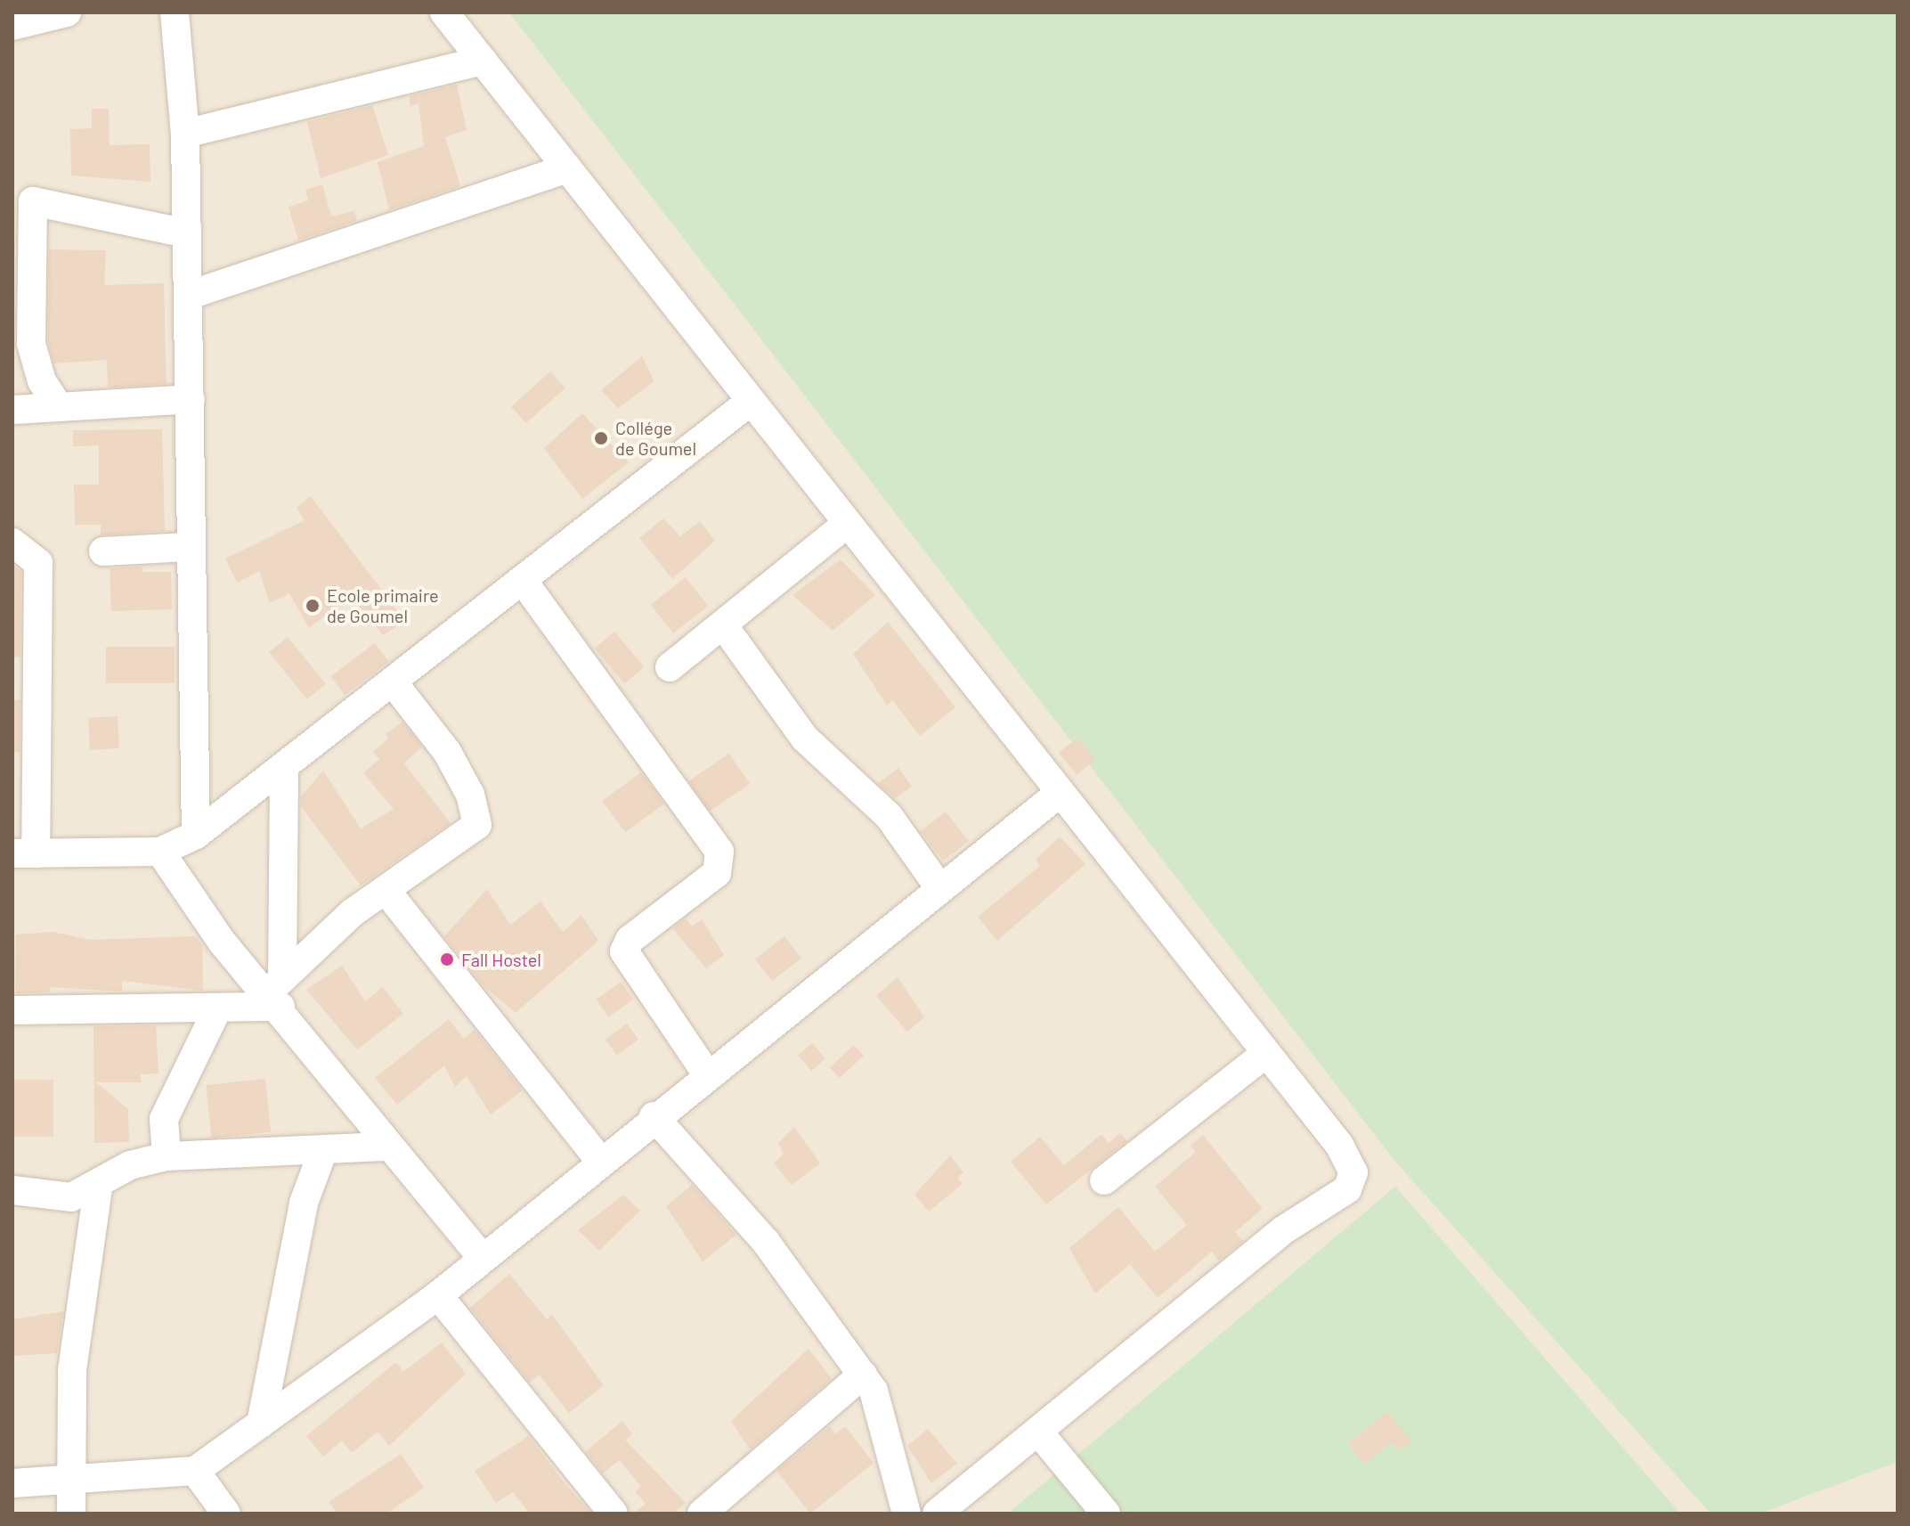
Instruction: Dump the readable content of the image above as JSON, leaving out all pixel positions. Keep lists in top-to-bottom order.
{
  "places": ["Collége de Goumel", "Ecole primaire de Goumel", "Fall Hostel"]
}
